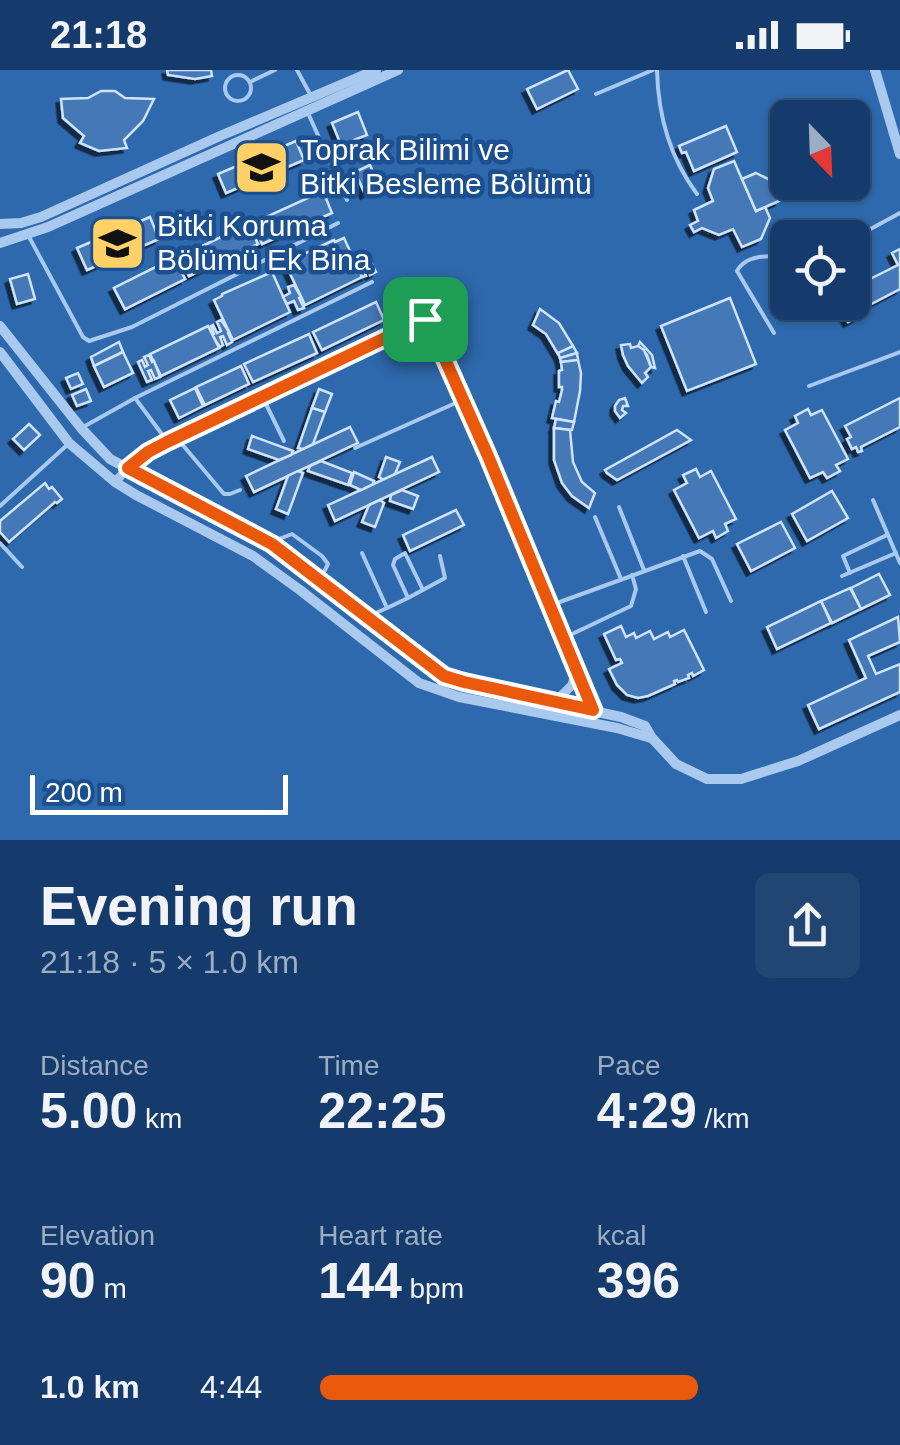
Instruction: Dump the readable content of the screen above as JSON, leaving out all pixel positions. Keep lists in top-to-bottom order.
{
  "places": {
    "school or university": ["Toprak Bilimi ve Bitki Besleme Bölümü", "Bitki Koruma Bölümü Ek Bina"]
  },
  "scale_bar": "200 m",
  "north": "bottom right",
  "page": {
    "status": "21:18",
    "scale": "200 m",
    "heading": ["Evening run", "21:18 · 5 × 1.0 km"],
    "stats": [
      ["Distance", "5.00 km"],
      ["Time", "22:25"],
      ["Pace", "4:29 /km"],
      ["Elevation", "90 m"],
      ["Heart rate", "144 bpm"],
      ["kcal", "396"]
    ],
    "list": [
      {
        "name": "1.0 km",
        "note": "4:44"
      }
    ]
  }
}
